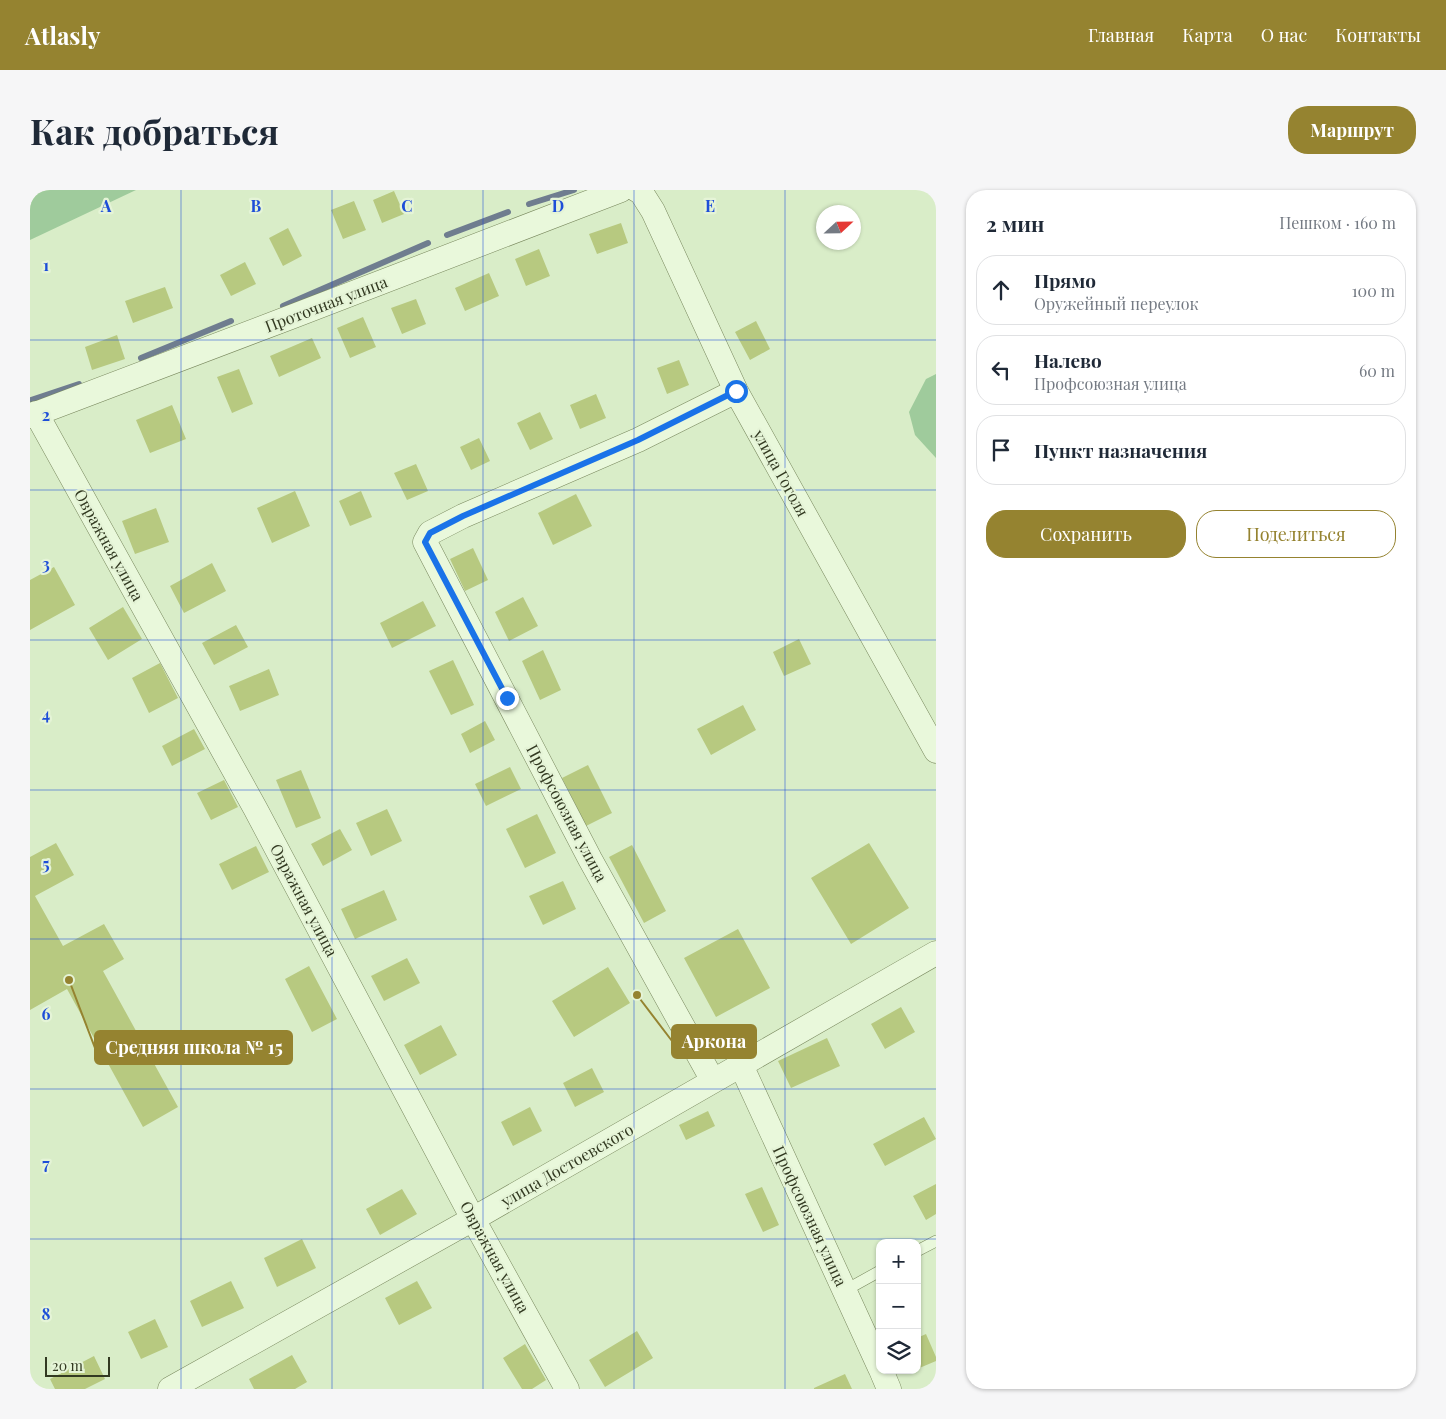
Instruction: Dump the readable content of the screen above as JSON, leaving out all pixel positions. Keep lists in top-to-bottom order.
{
  "streets": {
    "street": [
      "Проточная улица",
      "улица Гоголя",
      "Овражная улица",
      "Профсоюзная улица",
      "улица Достоевского"
    ]
  },
  "crossings": [
    ["Проточная улица", "Овражная улица"],
    ["улица Гоголя", "Профсоюзная улица"],
    ["Овражная улица", "улица Достоевского"],
    ["Профсоюзная улица", "улица Достоевского"]
  ],
  "places": ["Средняя школа № 15", "Аркона"],
  "scale_bar": "20 m",
  "north": "right",
  "page": {
    "header": "Atlasly",
    "nav": [
      "Главная",
      "Карта",
      "О нас",
      "Контакты"
    ],
    "buttons": [
      "Маршрут",
      ["Сохранить", "Поделиться"]
    ],
    "title": "Как добраться",
    "heading": ["2 мин", "Пешком · 160 m"],
    "list": [
      ["Прямо", "Оружейный переулок", "100 m"],
      ["Налево", "Профсоюзная улица", "60 m"],
      "Пункт назначения"
    ],
    "map_buttons": ["+", "−"],
    "scale": "20 m"
  },
  "grid": {
    "columns": [
      "A",
      "B",
      "C",
      "D",
      "E"
    ],
    "rows": [
      "1",
      "2",
      "3",
      "4",
      "5",
      "6",
      "7",
      "8"
    ]
  }
}
